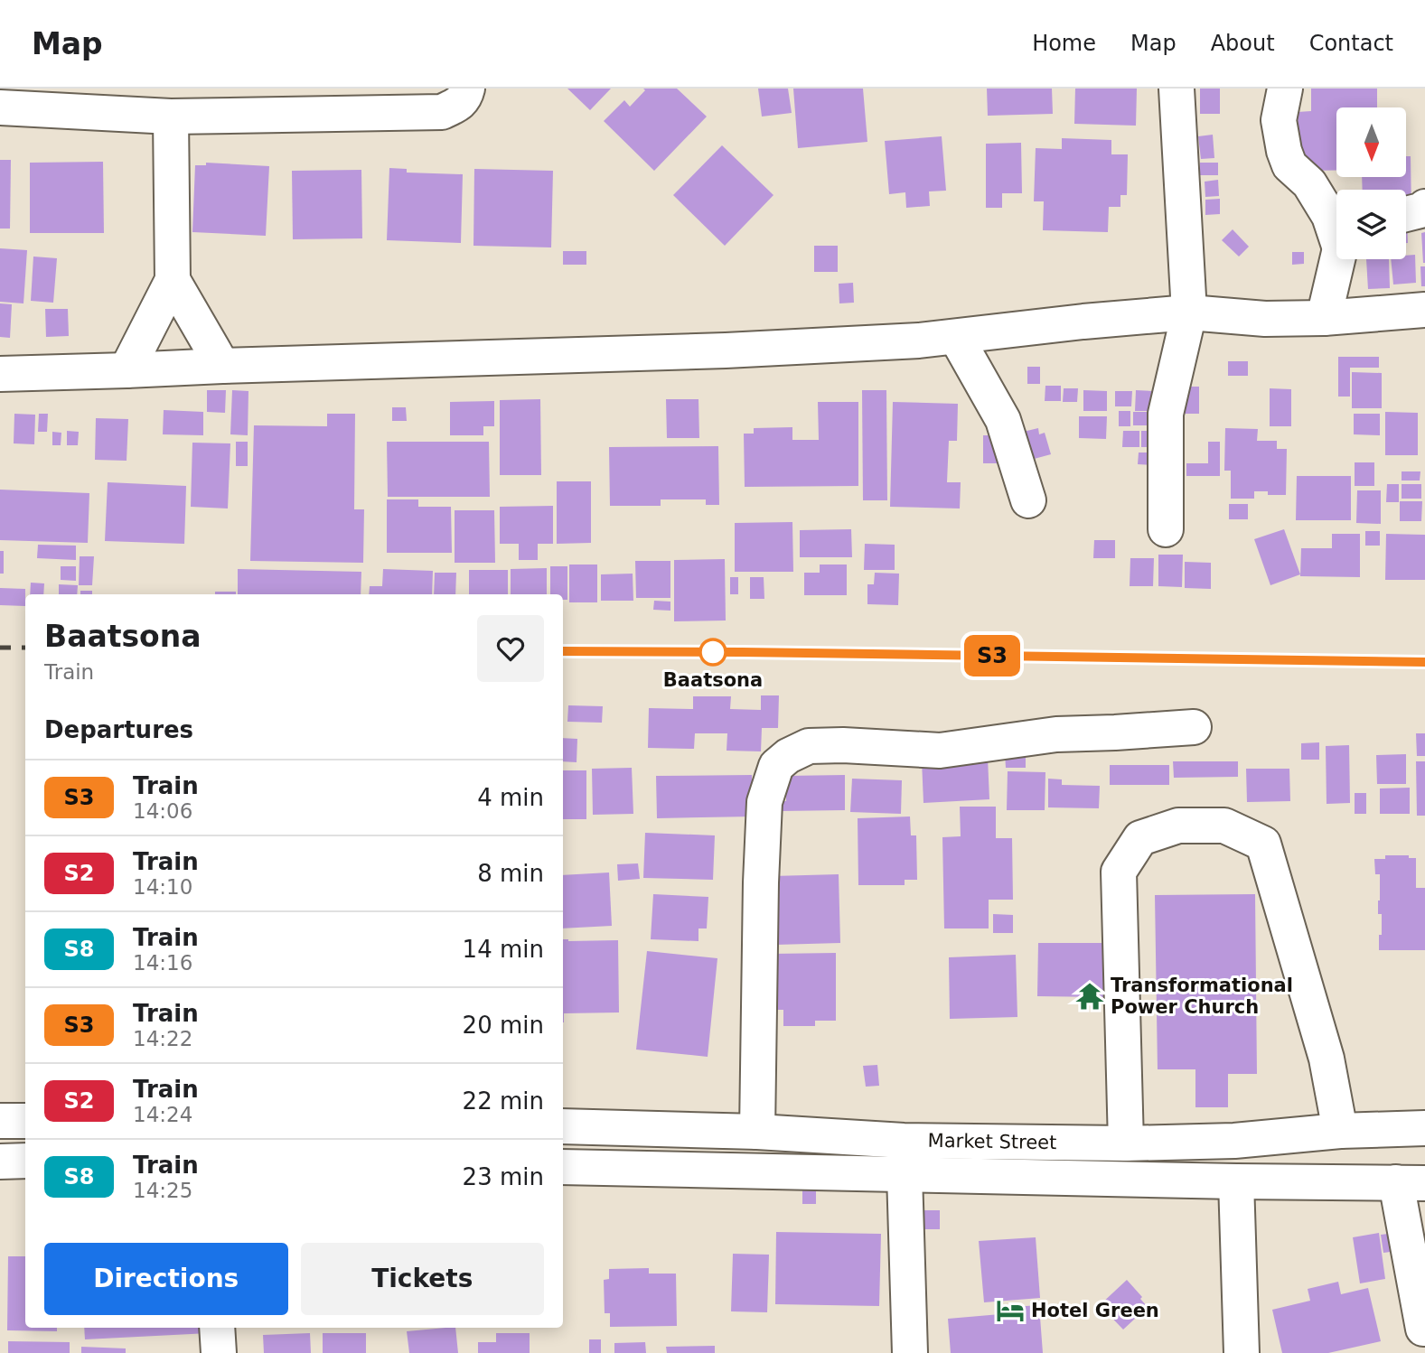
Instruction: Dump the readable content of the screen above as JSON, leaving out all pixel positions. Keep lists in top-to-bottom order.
{
  "streets": {
    "street": ["Market Street"]
  },
  "places": {
    "other": ["Baatsona"],
    "temple": ["Transformational Power Church"],
    "hotel": ["Hotel Green"]
  },
  "north": "bottom",
  "page": {
    "header": "Map",
    "nav": [
      "Home",
      "Map",
      "About",
      "Contact"
    ],
    "on_map": "S3",
    "heading": [
      ["Baatsona", "Train"],
      "Departures"
    ],
    "list": [
      {
        "mark": "S3",
        "name": "Train",
        "note": "14:06",
        "value": "4 min"
      },
      {
        "mark": "S2",
        "name": "Train",
        "note": "14:10",
        "value": "8 min"
      },
      {
        "mark": "S8",
        "name": "Train",
        "note": "14:16",
        "value": "14 min"
      },
      {
        "mark": "S3",
        "name": "Train",
        "note": "14:22",
        "value": "20 min"
      },
      {
        "mark": "S2",
        "name": "Train",
        "note": "14:24",
        "value": "22 min"
      },
      {
        "mark": "S8",
        "name": "Train",
        "note": "14:25",
        "value": "23 min"
      }
    ],
    "buttons": ["Directions", "Tickets"]
  }
}
